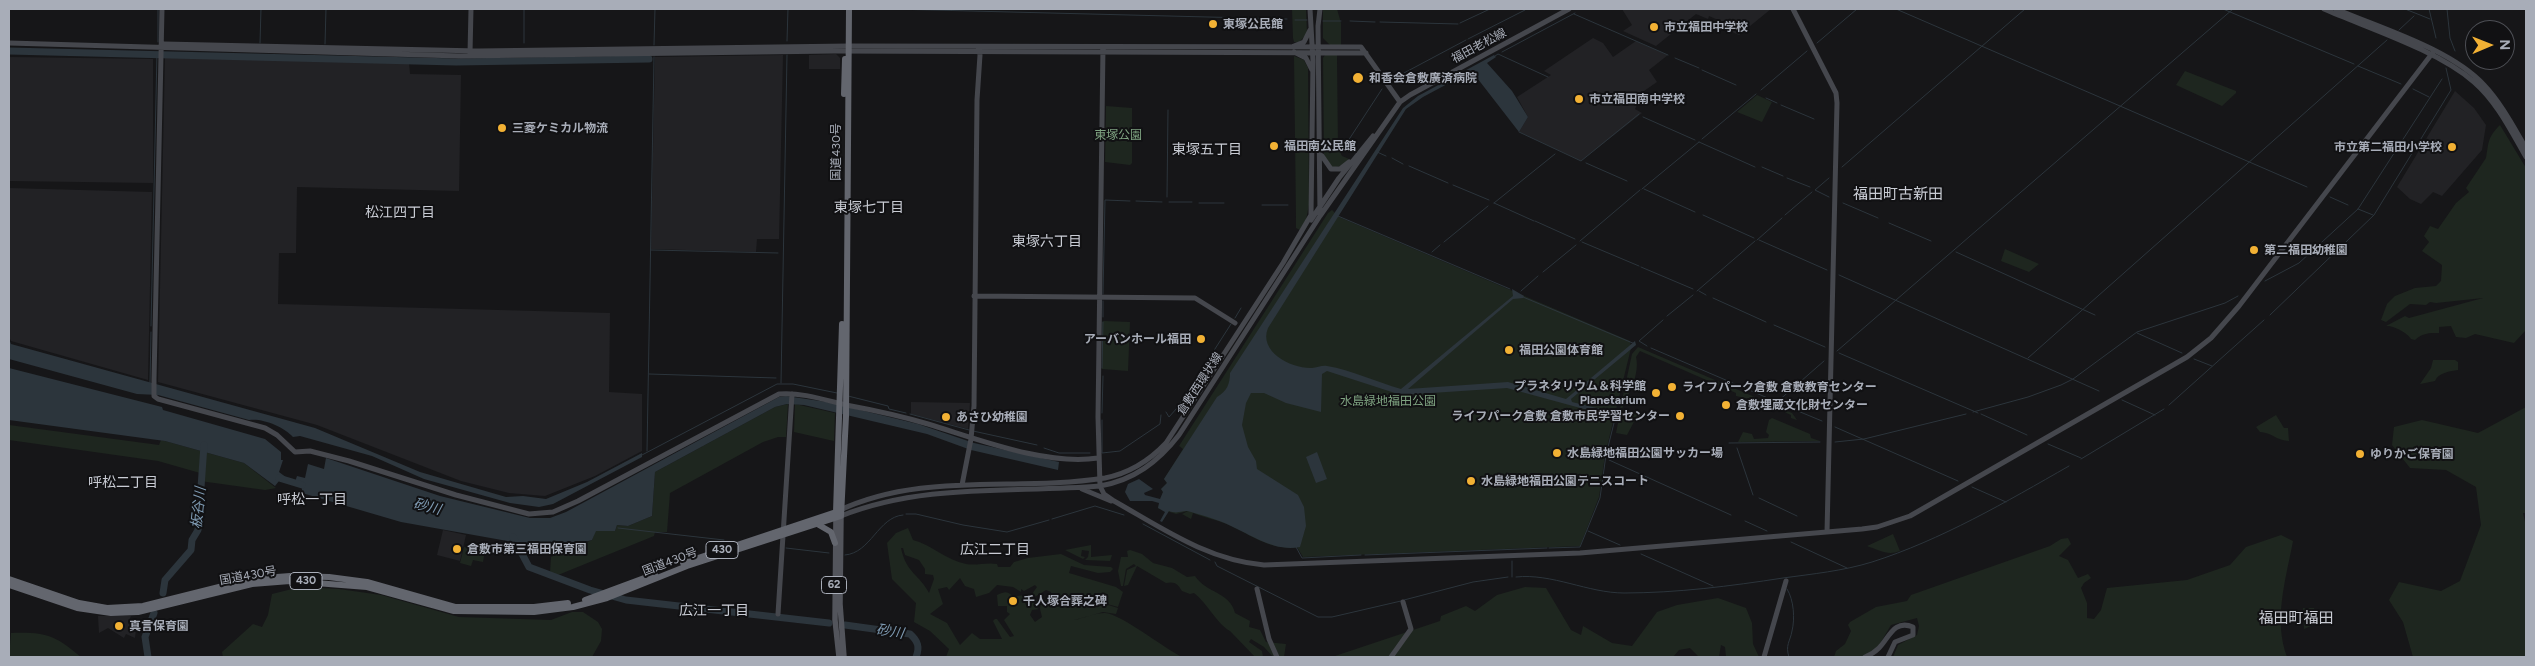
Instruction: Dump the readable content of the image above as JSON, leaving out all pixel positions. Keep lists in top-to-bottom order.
{
  "streets": {
    "highway": ["国道430号", "430"],
    "main road": ["62"],
    "street": ["福田老松線", "倉敷西環状線"]
  },
  "crossings": [
    ["福田老松線", "倉敷西環状線"],
    ["国道430号", "倉敷西環状線"],
    ["国道430号", "62"],
    ["倉敷西環状線", "62"]
  ],
  "districts": [
    "東塚五丁目",
    "福田町古新田",
    "東塚七丁目",
    "松江四丁目",
    "東塚六丁目",
    "呼松二丁目",
    "呼松一丁目",
    "広江二丁目",
    "広江一丁目",
    "福田町福田"
  ],
  "water": ["砂川", "板谷川"],
  "parks": ["東塚公園", "水島緑地福田公園"],
  "places": [
    "東塚公民館",
    "市立福田中学校",
    "和香会倉敷廣済病院",
    "市立福田南中学校",
    "三菱ケミカル物流",
    "福田南公民館",
    "市立第二福田小学校",
    "第二福田幼稚園",
    "アーバンホール福田",
    "福田公園体育館",
    "ライフパーク倉敷 倉敷教育センター",
    "プラネタリウム＆科学館 Planetarium",
    "倉敷埋蔵文化財センター",
    "ライフパーク倉敷 倉敷市民学習センター",
    "あさひ幼稚園",
    "水島緑地福田公園サッカー場",
    "ゆりかご保育園",
    "水島緑地福田公園テニスコート",
    "倉敷市第三福田保育園",
    "千人塚合葬之碑",
    "真言保育園"
  ],
  "north": "right"
}
